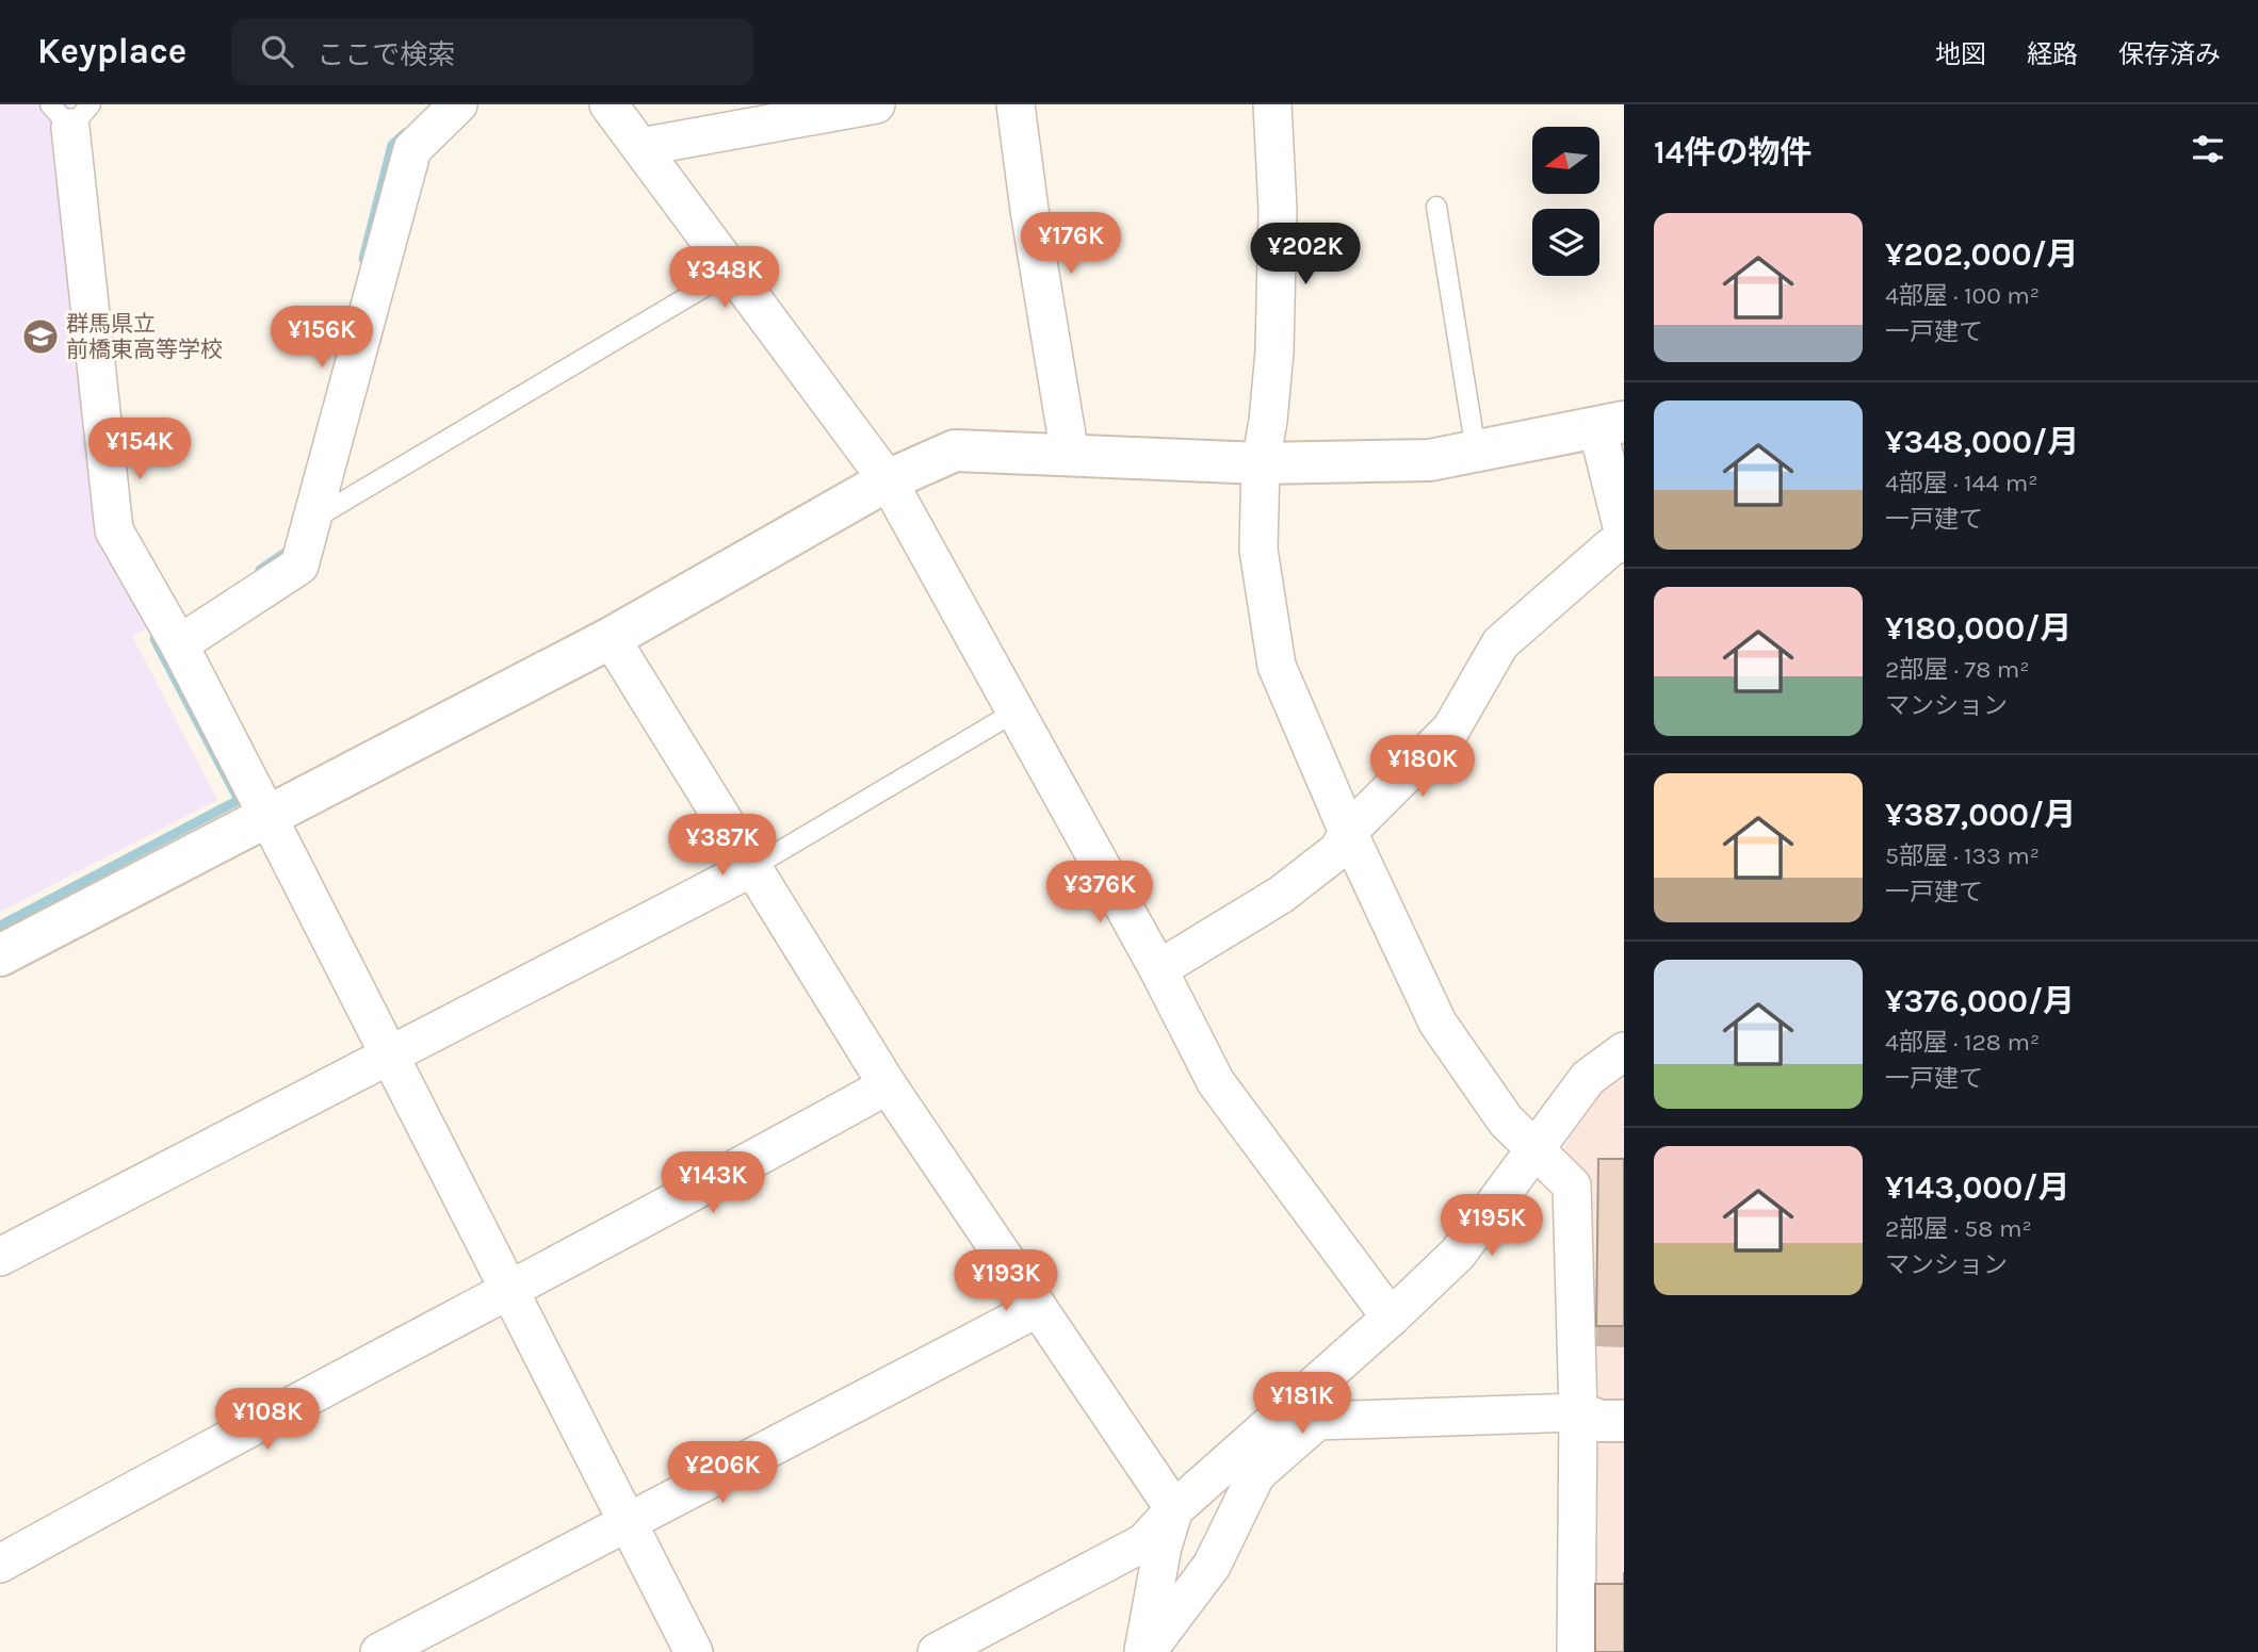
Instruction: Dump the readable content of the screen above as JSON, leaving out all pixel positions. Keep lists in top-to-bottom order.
{
  "places": {
    "school or university": ["群馬県立 前橋東高等学校"]
  },
  "north": "left",
  "page": {
    "header": "Keyplace",
    "search": "ここで検索",
    "nav": ["地図", "経路", "保存済み"],
    "heading": "14件の物件",
    "list": [
      {
        "name": "¥202,000/月",
        "note": "4部屋 · 100 m² · 一戸建て"
      },
      {
        "name": "¥348,000/月",
        "note": "4部屋 · 144 m² · 一戸建て"
      },
      {
        "name": "¥180,000/月",
        "note": "2部屋 · 78 m² · マンション"
      },
      {
        "name": "¥387,000/月",
        "note": "5部屋 · 133 m² · 一戸建て"
      },
      {
        "name": "¥376,000/月",
        "note": "4部屋 · 128 m² · 一戸建て"
      },
      {
        "name": "¥143,000/月",
        "note": "2部屋 · 58 m² · マンション"
      }
    ],
    "price": [
      "¥176K",
      "¥202K",
      "¥348K",
      "¥156K",
      "¥154K",
      "¥180K",
      "¥387K",
      "¥376K",
      "¥143K",
      "¥195K",
      "¥193K",
      "¥181K",
      "¥108K",
      "¥206K"
    ]
  }
}
